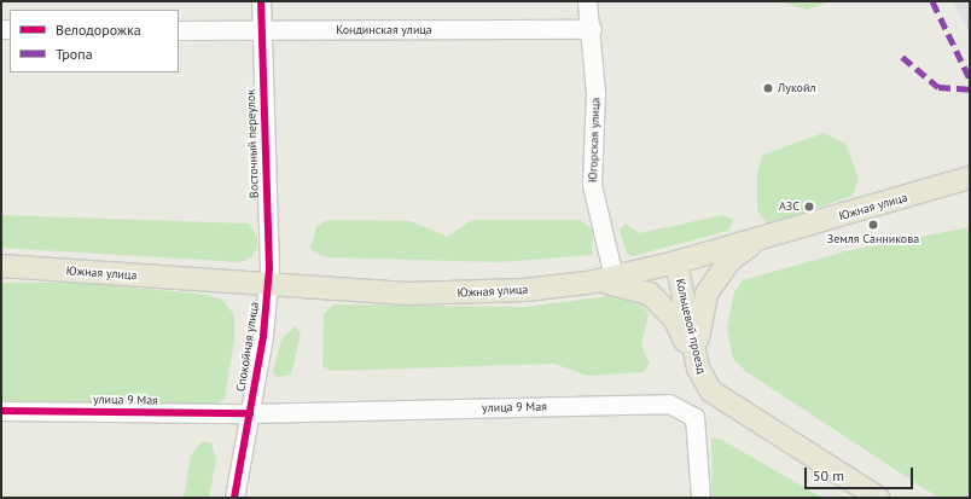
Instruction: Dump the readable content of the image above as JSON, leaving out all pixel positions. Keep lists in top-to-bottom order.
{
  "streets": {
    "main road": ["Южная улица", "Кольцевой проезд"],
    "street": [
      "Кондинская улица",
      "Югорская улица",
      "Восточный переулок",
      "Спокойная улица",
      "улица 9 Мая"
    ]
  },
  "crossings": [
    ["Кондинская улица", "Югорская улица"],
    ["Кондинская улица", "Восточный переулок"],
    ["Югорская улица", "Южная улица"],
    ["Восточный переулок", "Южная улица"],
    ["Восточный переулок", "Спокойная улица"],
    ["Южная улица", "Кольцевой проезд"],
    ["Южная улица", "Спокойная улица"],
    ["Спокойная улица", "улица 9 Мая"]
  ],
  "places": ["Лукойл", "АЗС", "Земля Санникова"],
  "legend": ["Велодорожка", "Тропа"],
  "scale_bar": "50 m"
}
